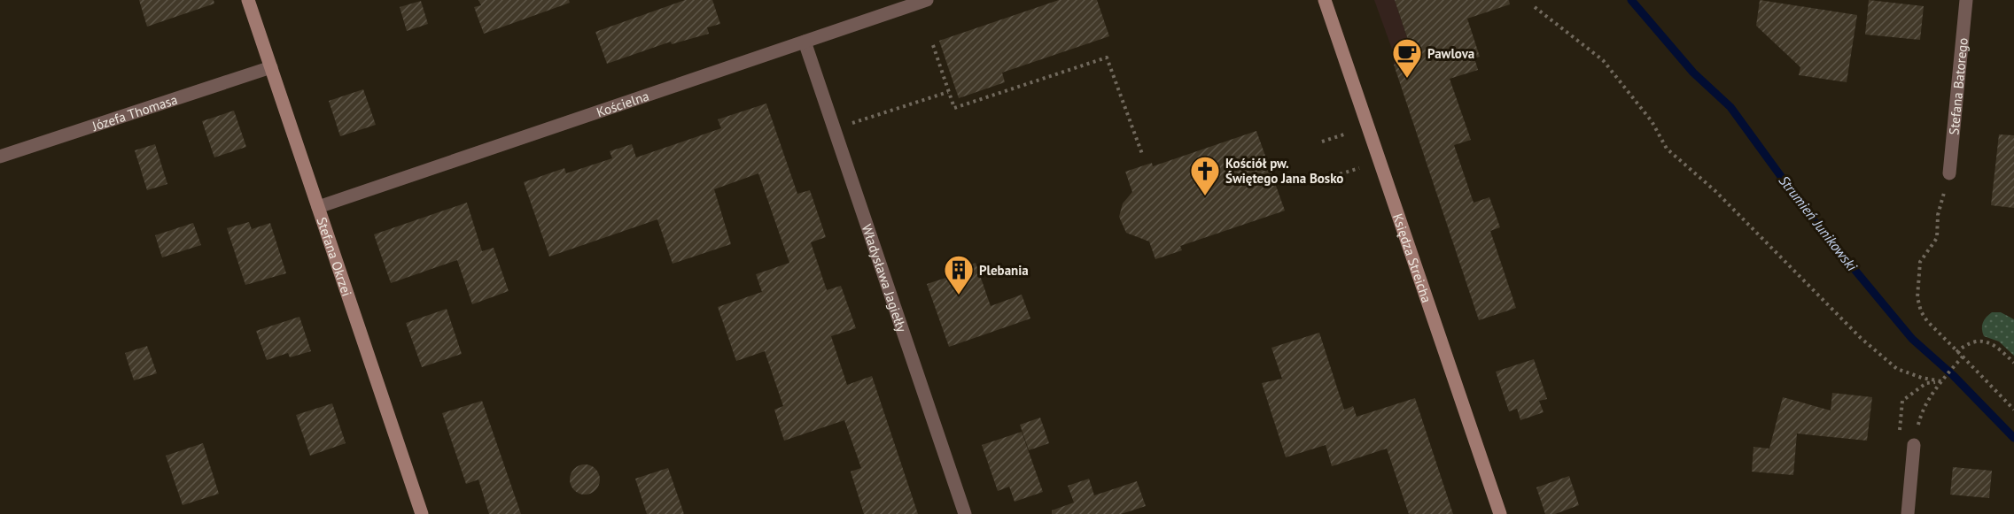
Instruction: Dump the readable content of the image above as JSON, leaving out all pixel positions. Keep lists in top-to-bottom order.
{
  "streets": {
    "street": [
      "Stefana Batorego",
      "Kościelna",
      "Józefa Thomasa",
      "Stefana Okrzei",
      "Księdza Streicha",
      "Władysława Jagiełły"
    ]
  },
  "crossings": [
    ["Kościelna", "Stefana Okrzei"],
    ["Kościelna", "Władysława Jagiełły"],
    ["Józefa Thomasa", "Stefana Okrzei"]
  ],
  "water": ["Strumień Junikowski"],
  "places": {
    "cafe": ["Pawlova"],
    "church": ["Kościół pw. Świętego Jana Bosko"],
    "building": ["Plebania"]
  }
}
